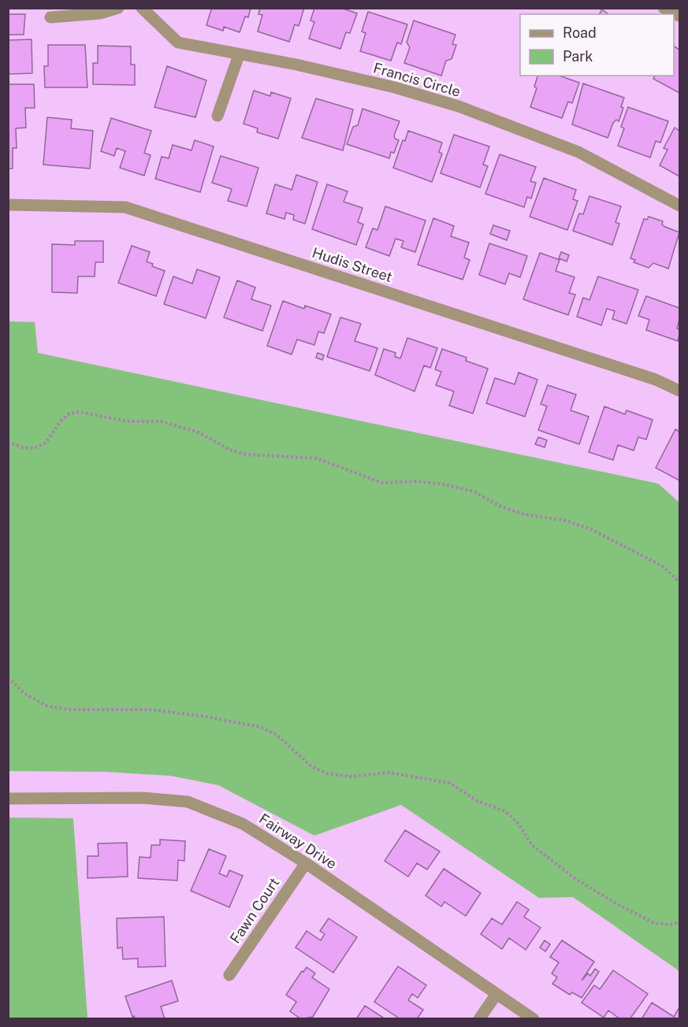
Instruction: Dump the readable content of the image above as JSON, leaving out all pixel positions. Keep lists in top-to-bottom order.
{
  "streets": {
    "street": [
      "Francis Circle",
      "Hudis Street",
      "Fairway Drive",
      "Fawn Court"
    ]
  },
  "crossings": [
    ["Fairway Drive", "Fawn Court"]
  ],
  "legend": ["Road", "Park"]
}
